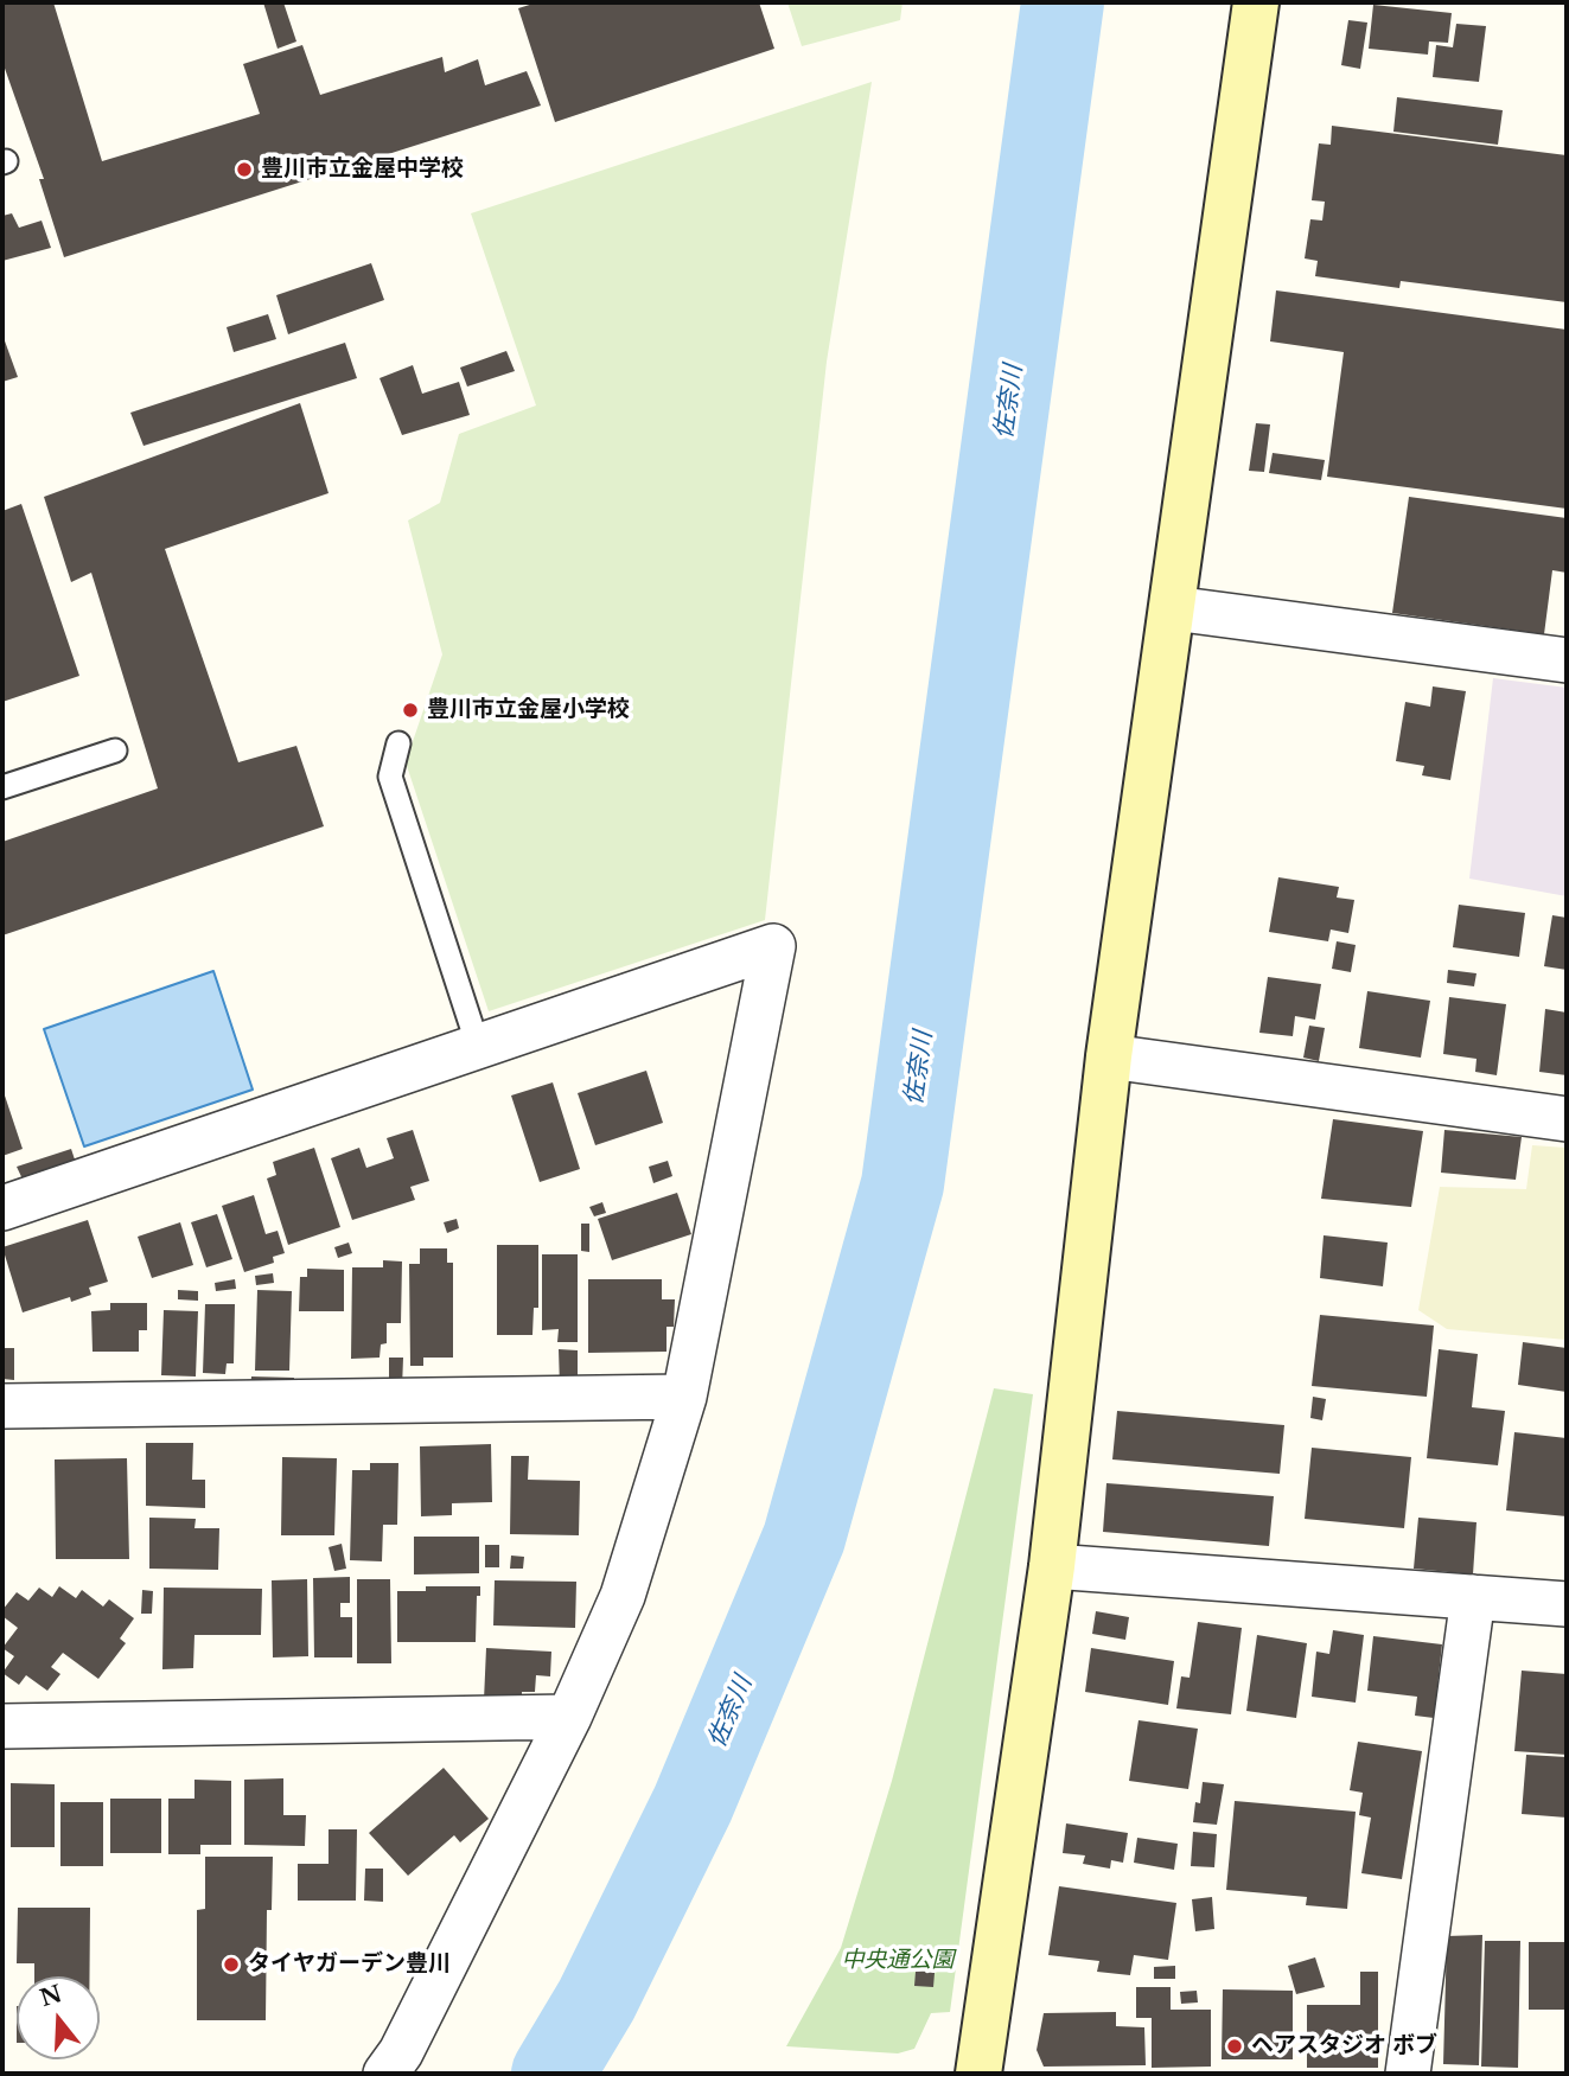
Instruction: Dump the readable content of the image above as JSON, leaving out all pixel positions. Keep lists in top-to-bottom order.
{
  "water": ["佐奈川"],
  "parks": ["中央通公園"],
  "places": [
    "豊川市立金屋中学校",
    "豊川市立金屋小学校",
    "タイヤガーデン豊川",
    "ヘアスタジオ ボブ"
  ],
  "north": "top"
}
